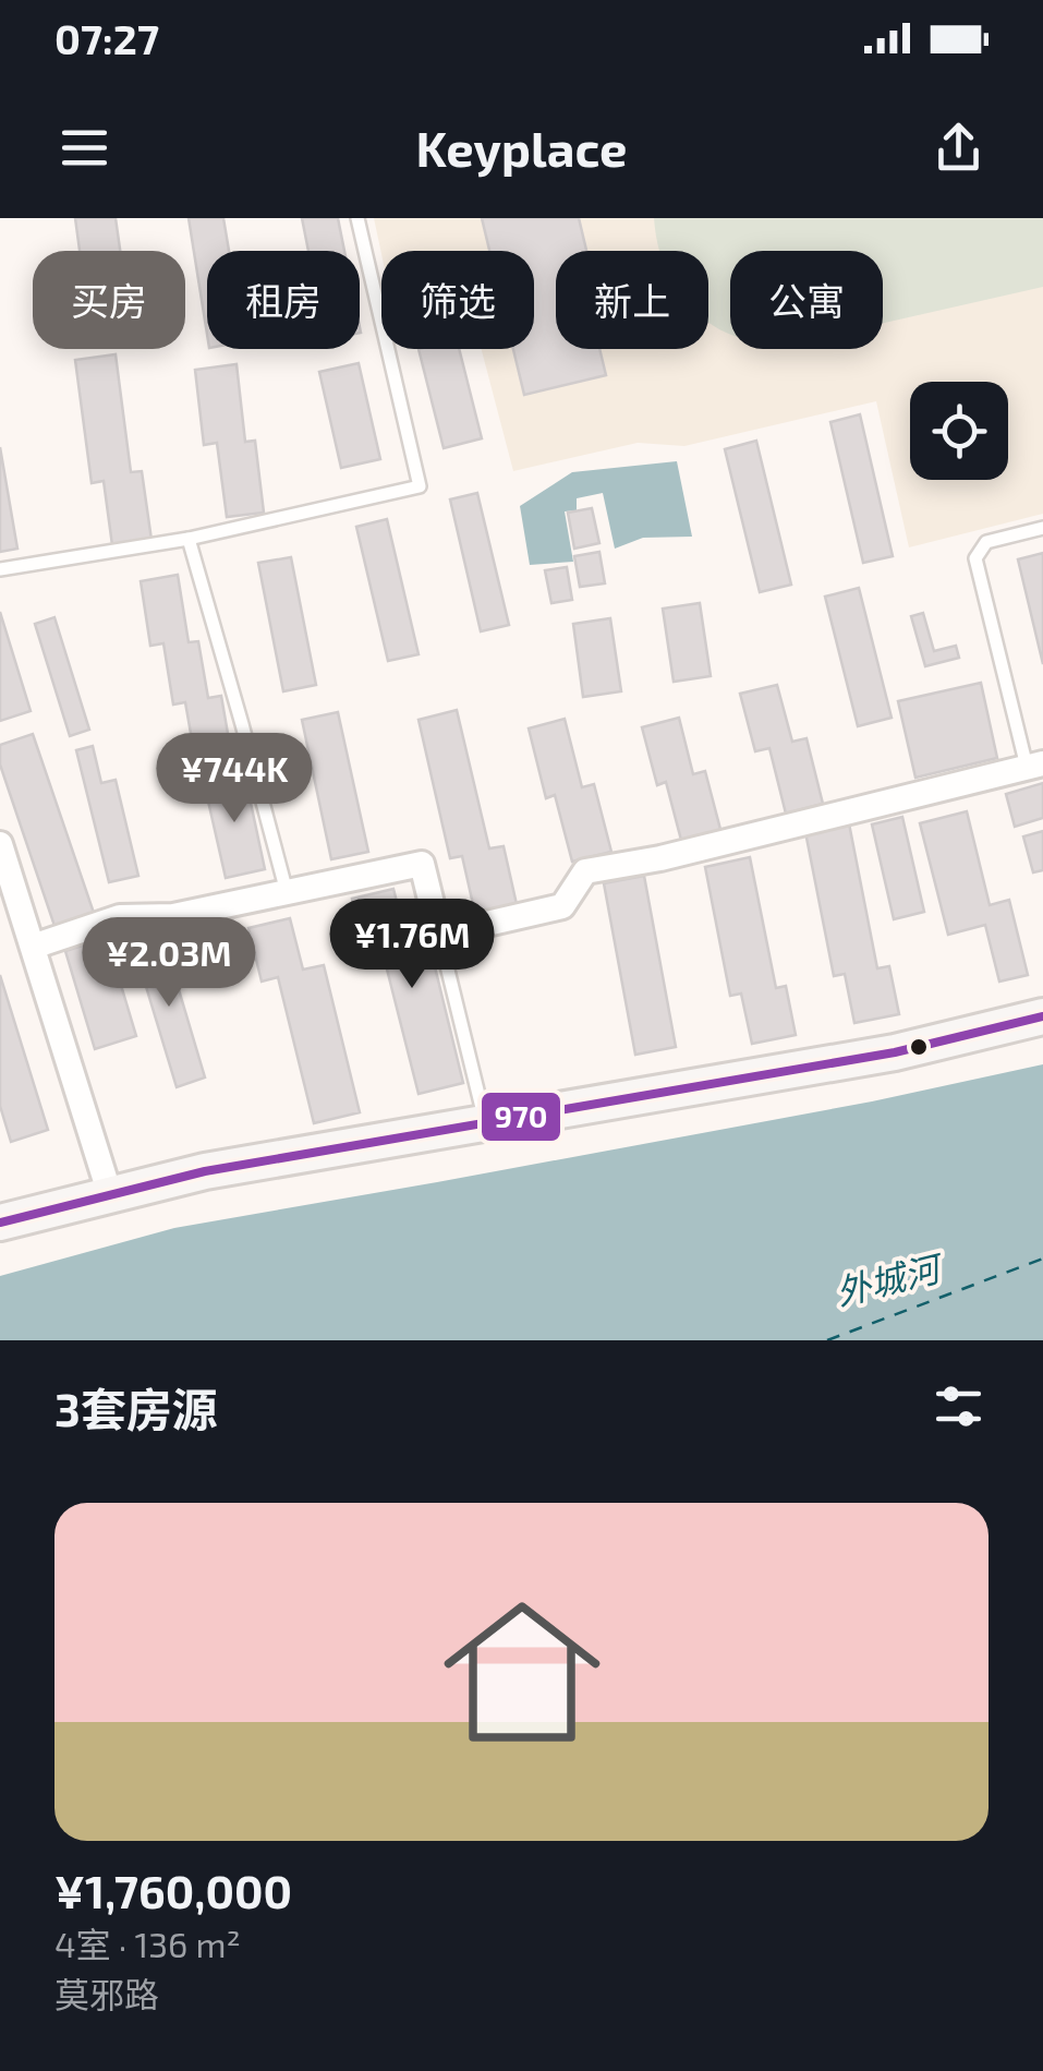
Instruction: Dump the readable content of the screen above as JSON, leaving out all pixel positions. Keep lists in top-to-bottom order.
{
  "water": ["外城河"],
  "lines": ["transit line 970"],
  "page": {
    "status": "07:27",
    "header": "Keyplace",
    "chip": [
      "买房",
      "租房",
      "筛选",
      "新上",
      "公寓"
    ],
    "price": ["¥744K", "¥1.76M", "¥2.03M"],
    "heading": "3套房源",
    "list": [
      {
        "name": "¥1,760,000",
        "note": "4室 · 136 m² · 莫邪路"
      }
    ]
  }
}
